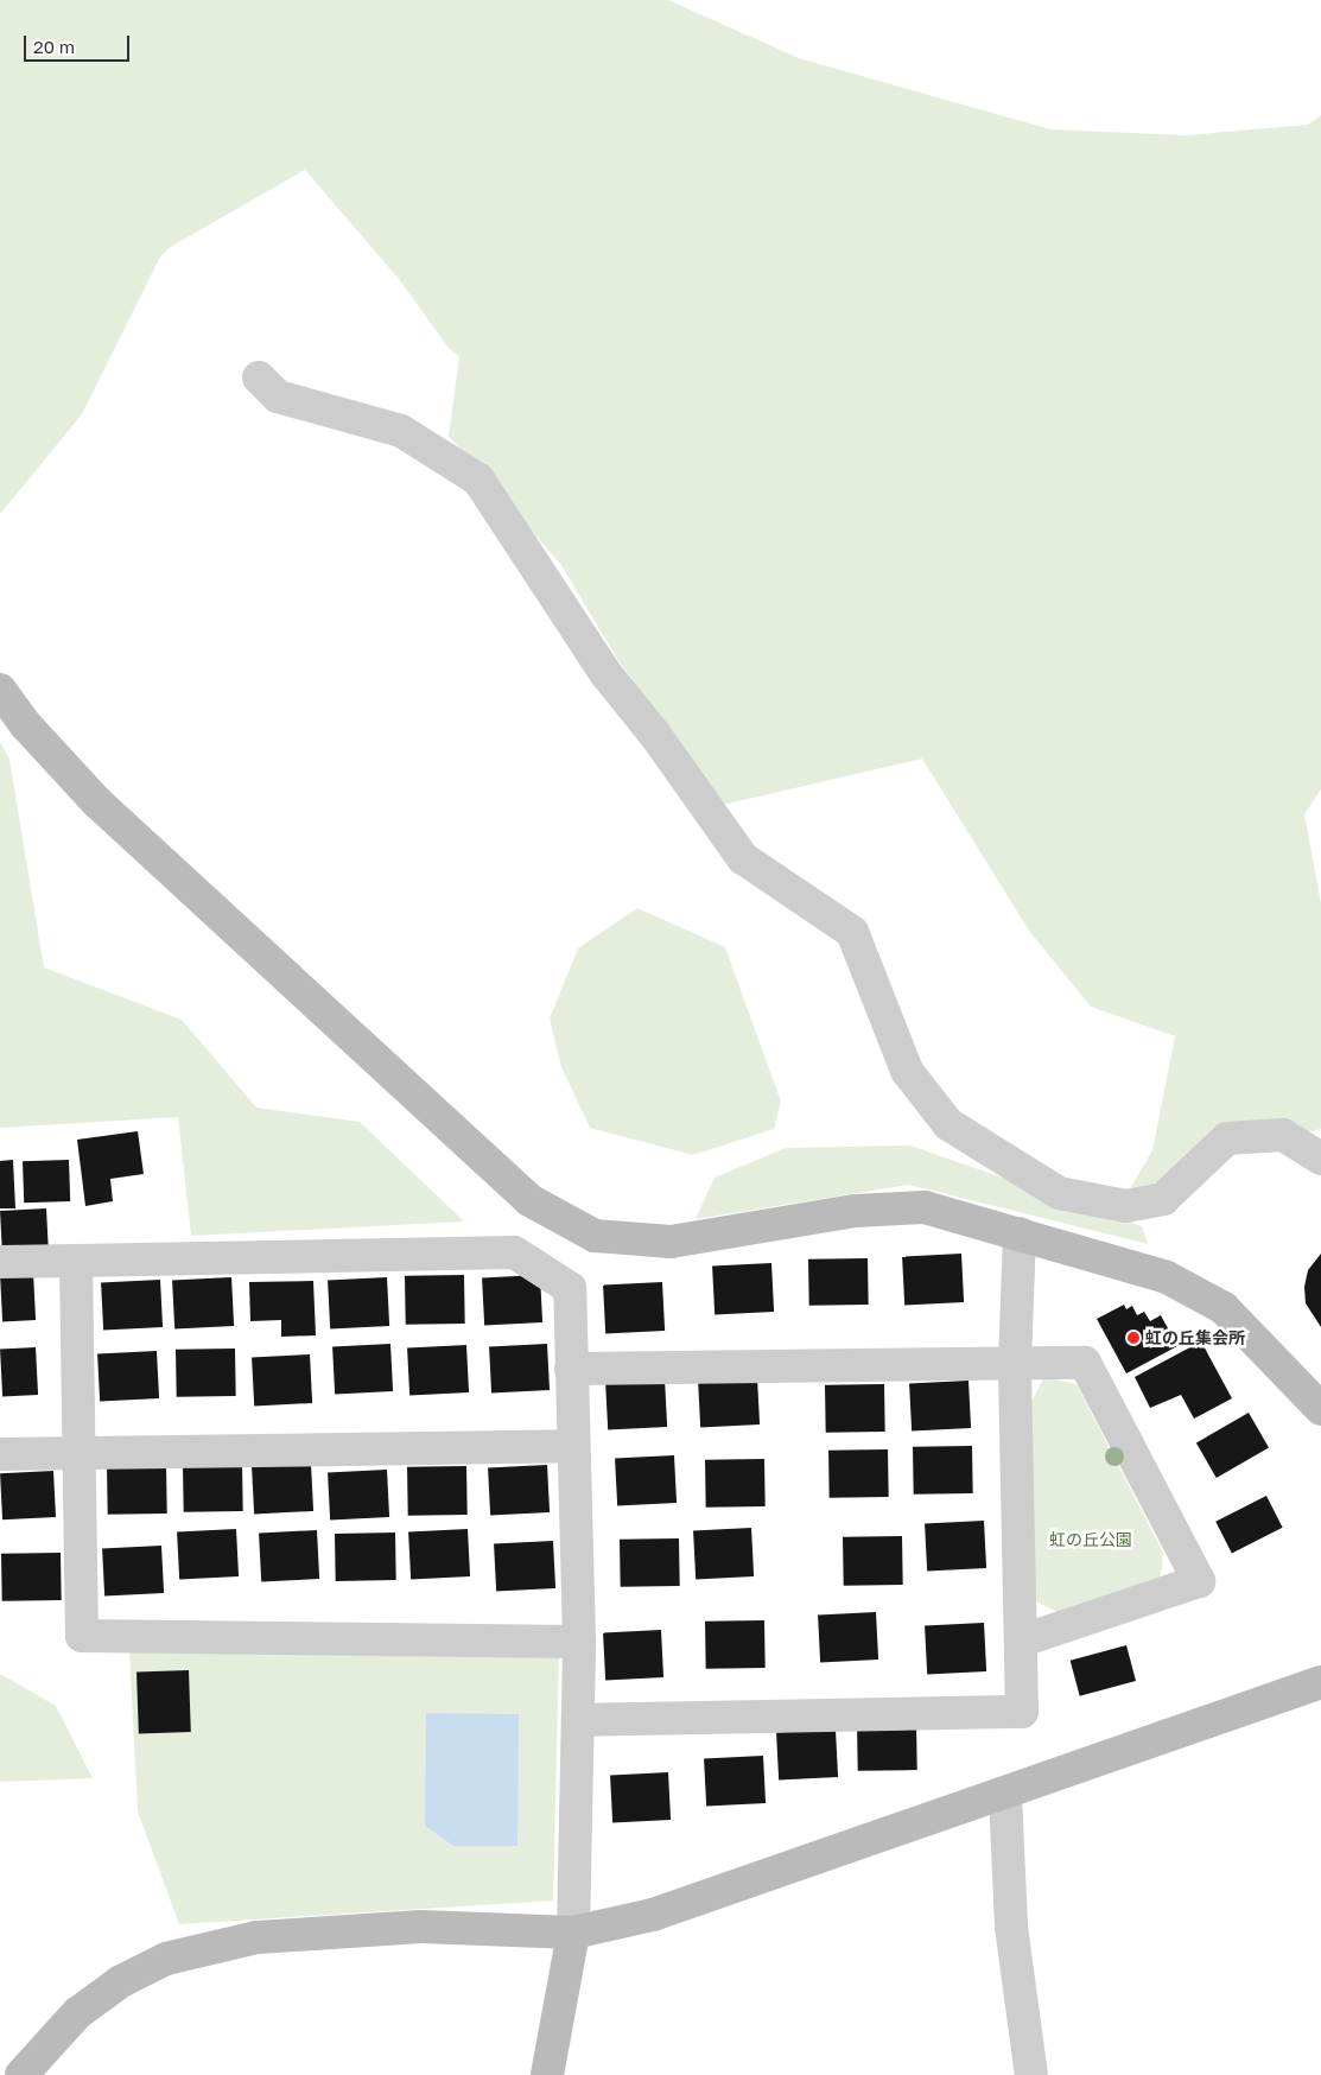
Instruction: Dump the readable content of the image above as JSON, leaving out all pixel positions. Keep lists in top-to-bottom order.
{
  "parks": ["虹の丘公園"],
  "places": ["虹の丘集会所"],
  "scale_bar": "20 m"
}
